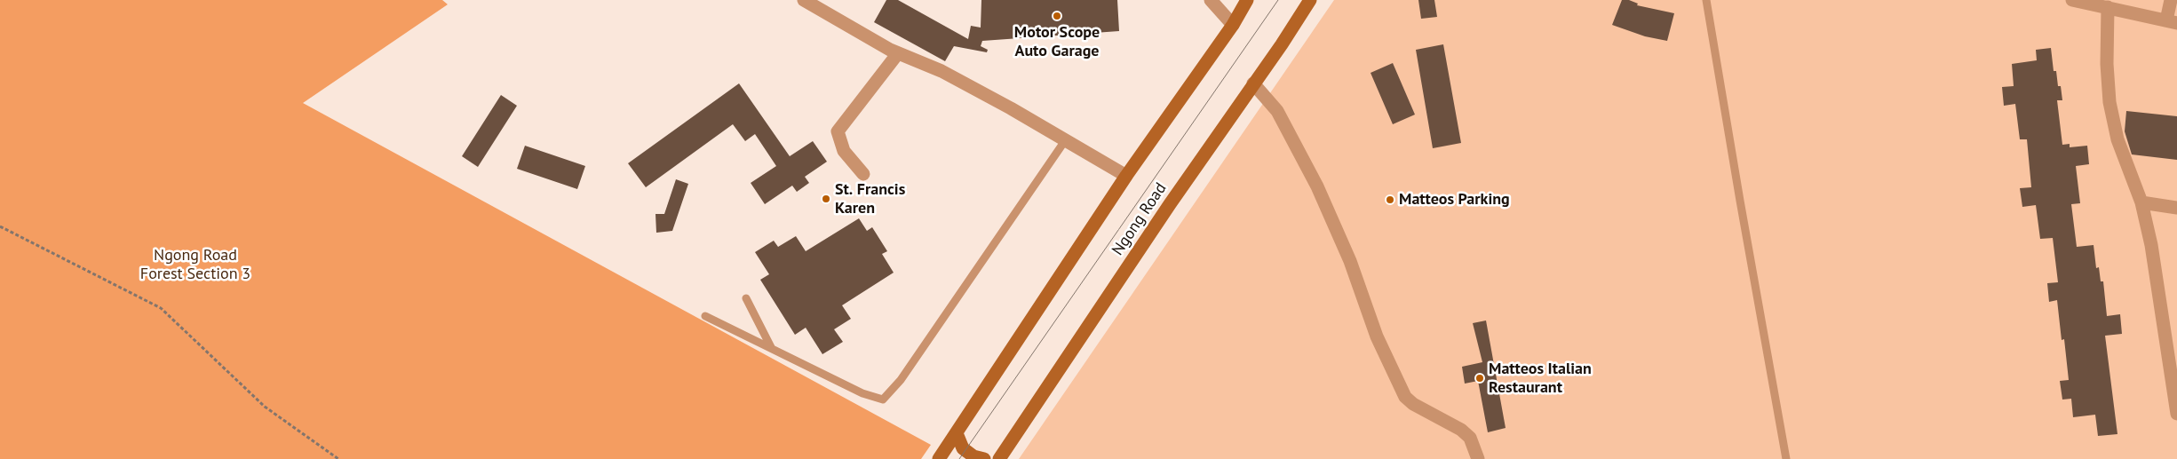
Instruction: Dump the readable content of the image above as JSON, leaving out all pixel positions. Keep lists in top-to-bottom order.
{
  "streets": {
    "main road": ["Ngong Road"]
  },
  "parks": ["Ngong Road Forest Section 3"],
  "places": [
    "Motor Scope Auto Garage",
    "St. Francis Karen",
    "Matteos Parking",
    "Matteos Italian Restaurant"
  ]
}
